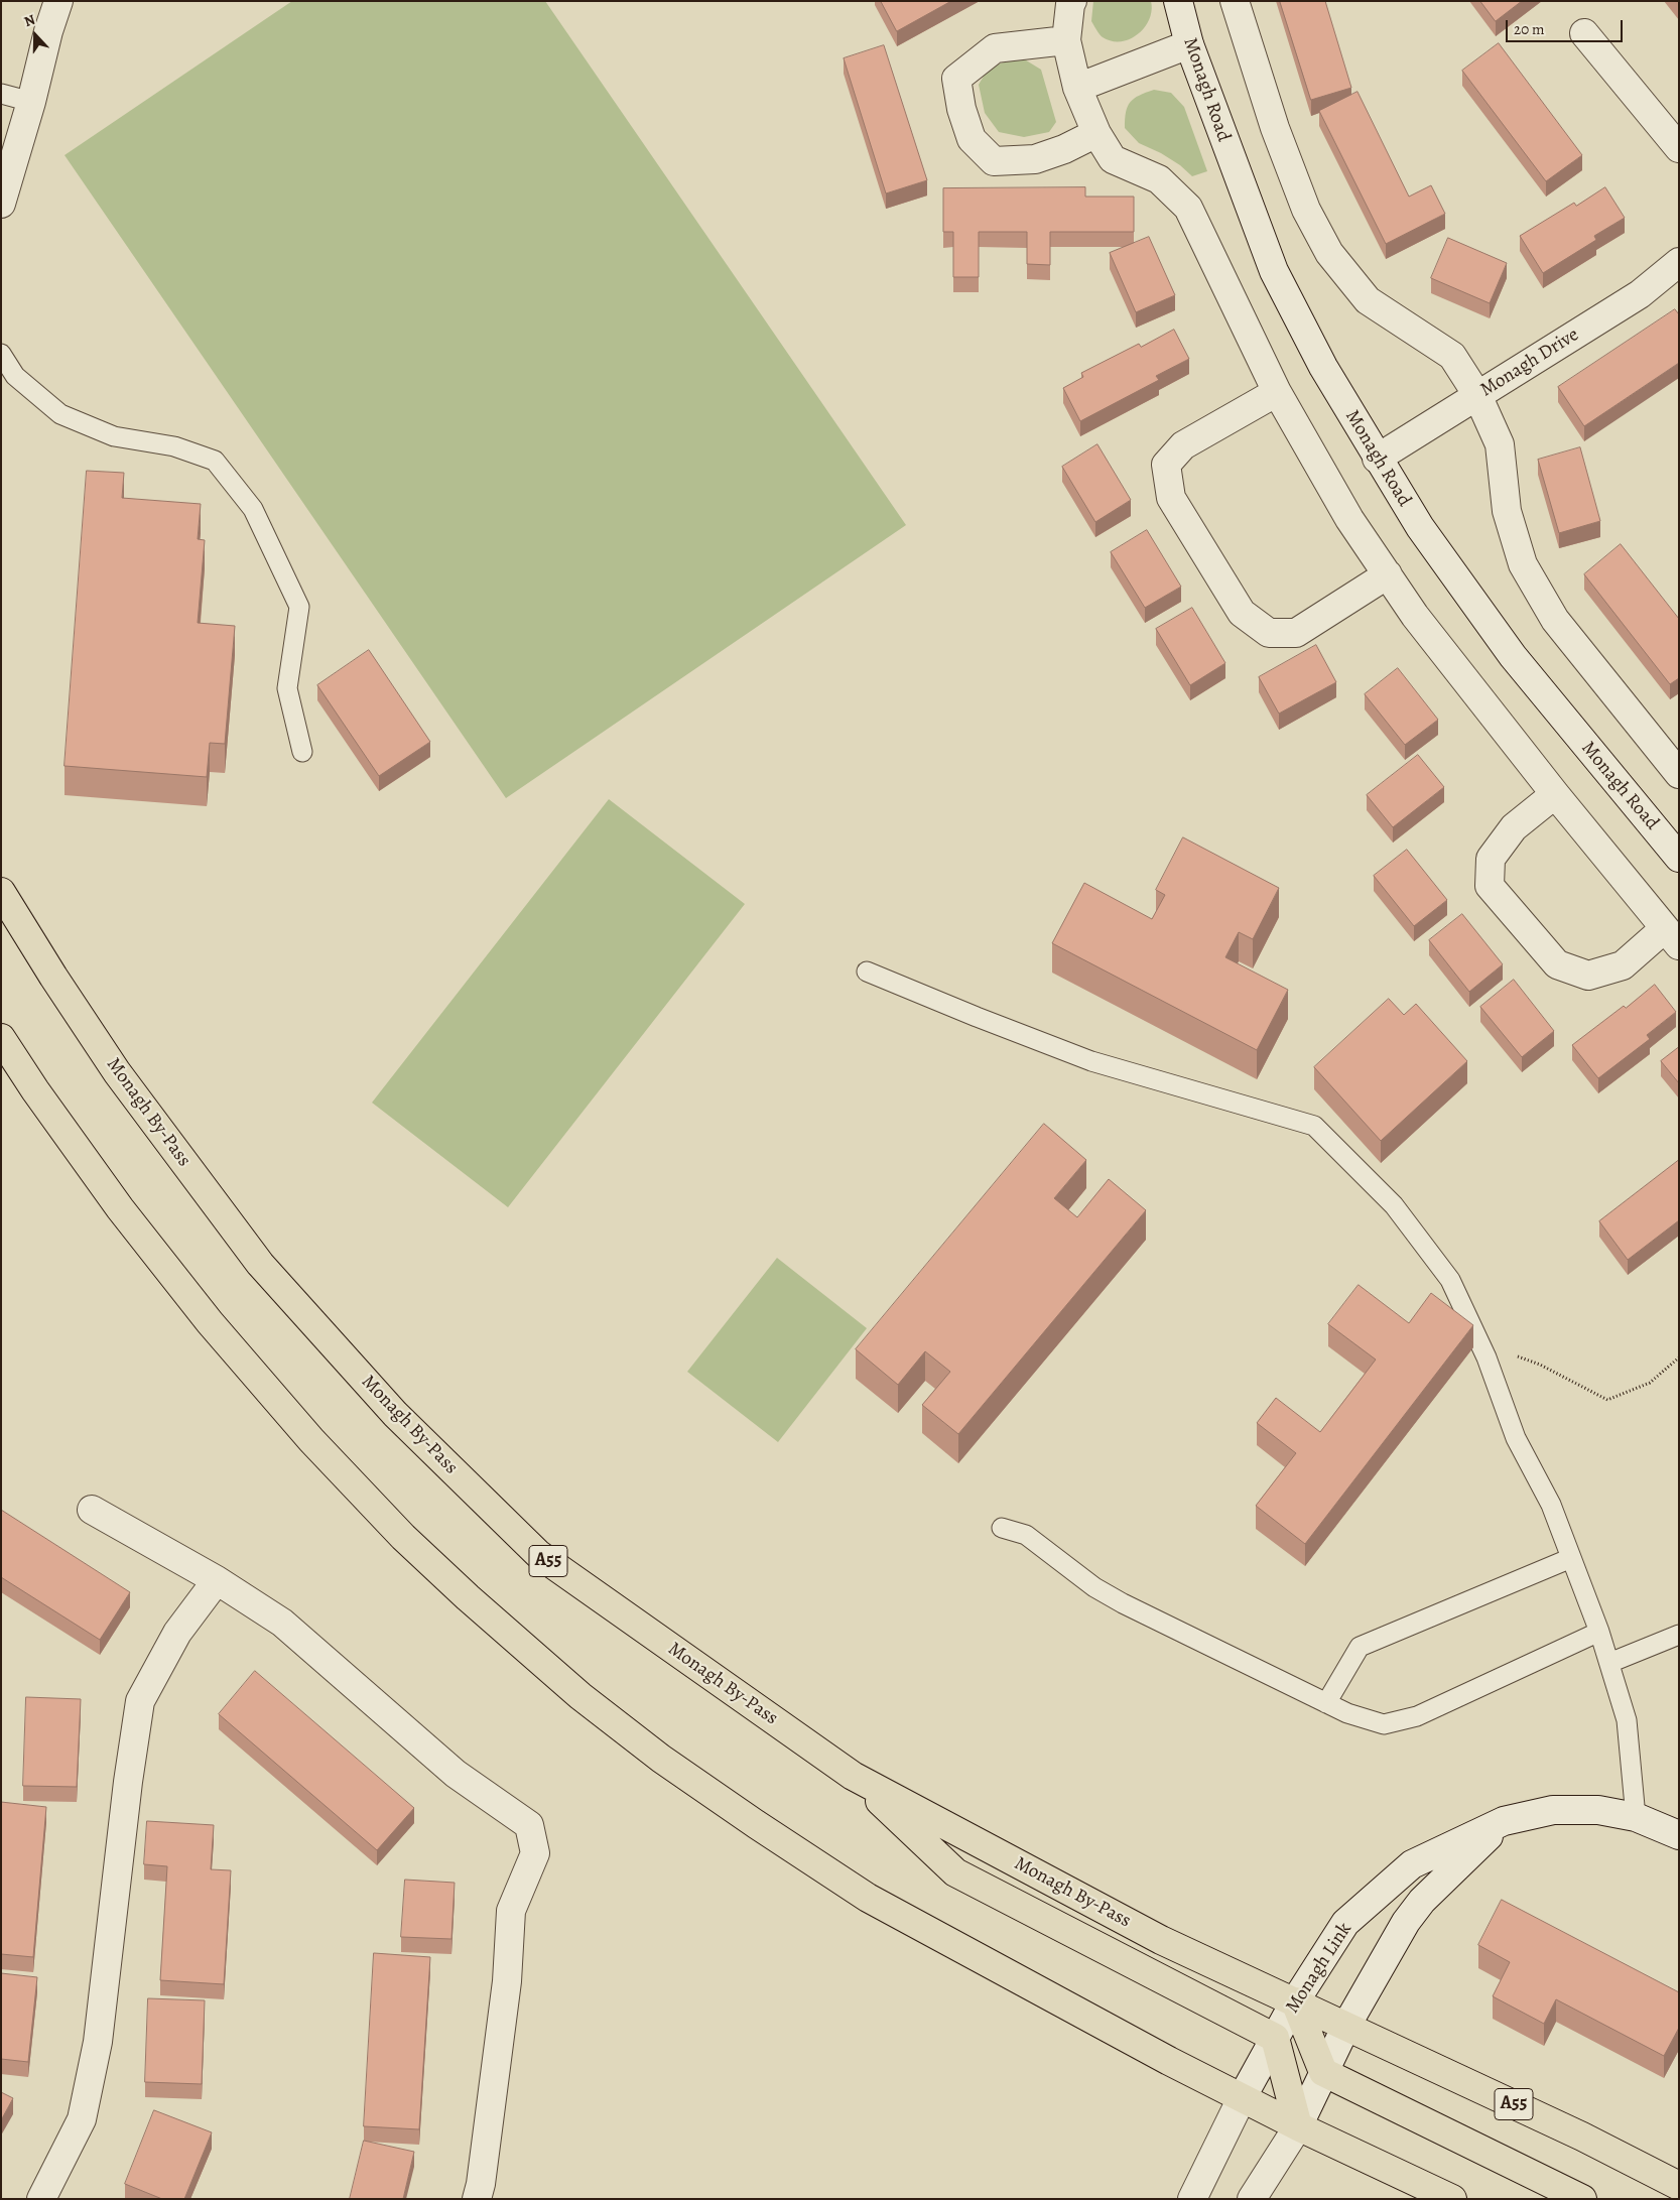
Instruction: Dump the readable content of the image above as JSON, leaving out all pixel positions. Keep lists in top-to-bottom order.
{
  "streets": {
    "highway": ["Monagh By-Pass", "A55"],
    "street": ["Monagh Road", "Monagh Drive", "Monagh Link"]
  },
  "crossings": [
    ["Monagh Road", "Monagh Drive"],
    ["Monagh By-Pass", "Monagh Link"]
  ],
  "scale_bar": "20 m",
  "north": "top"
}
